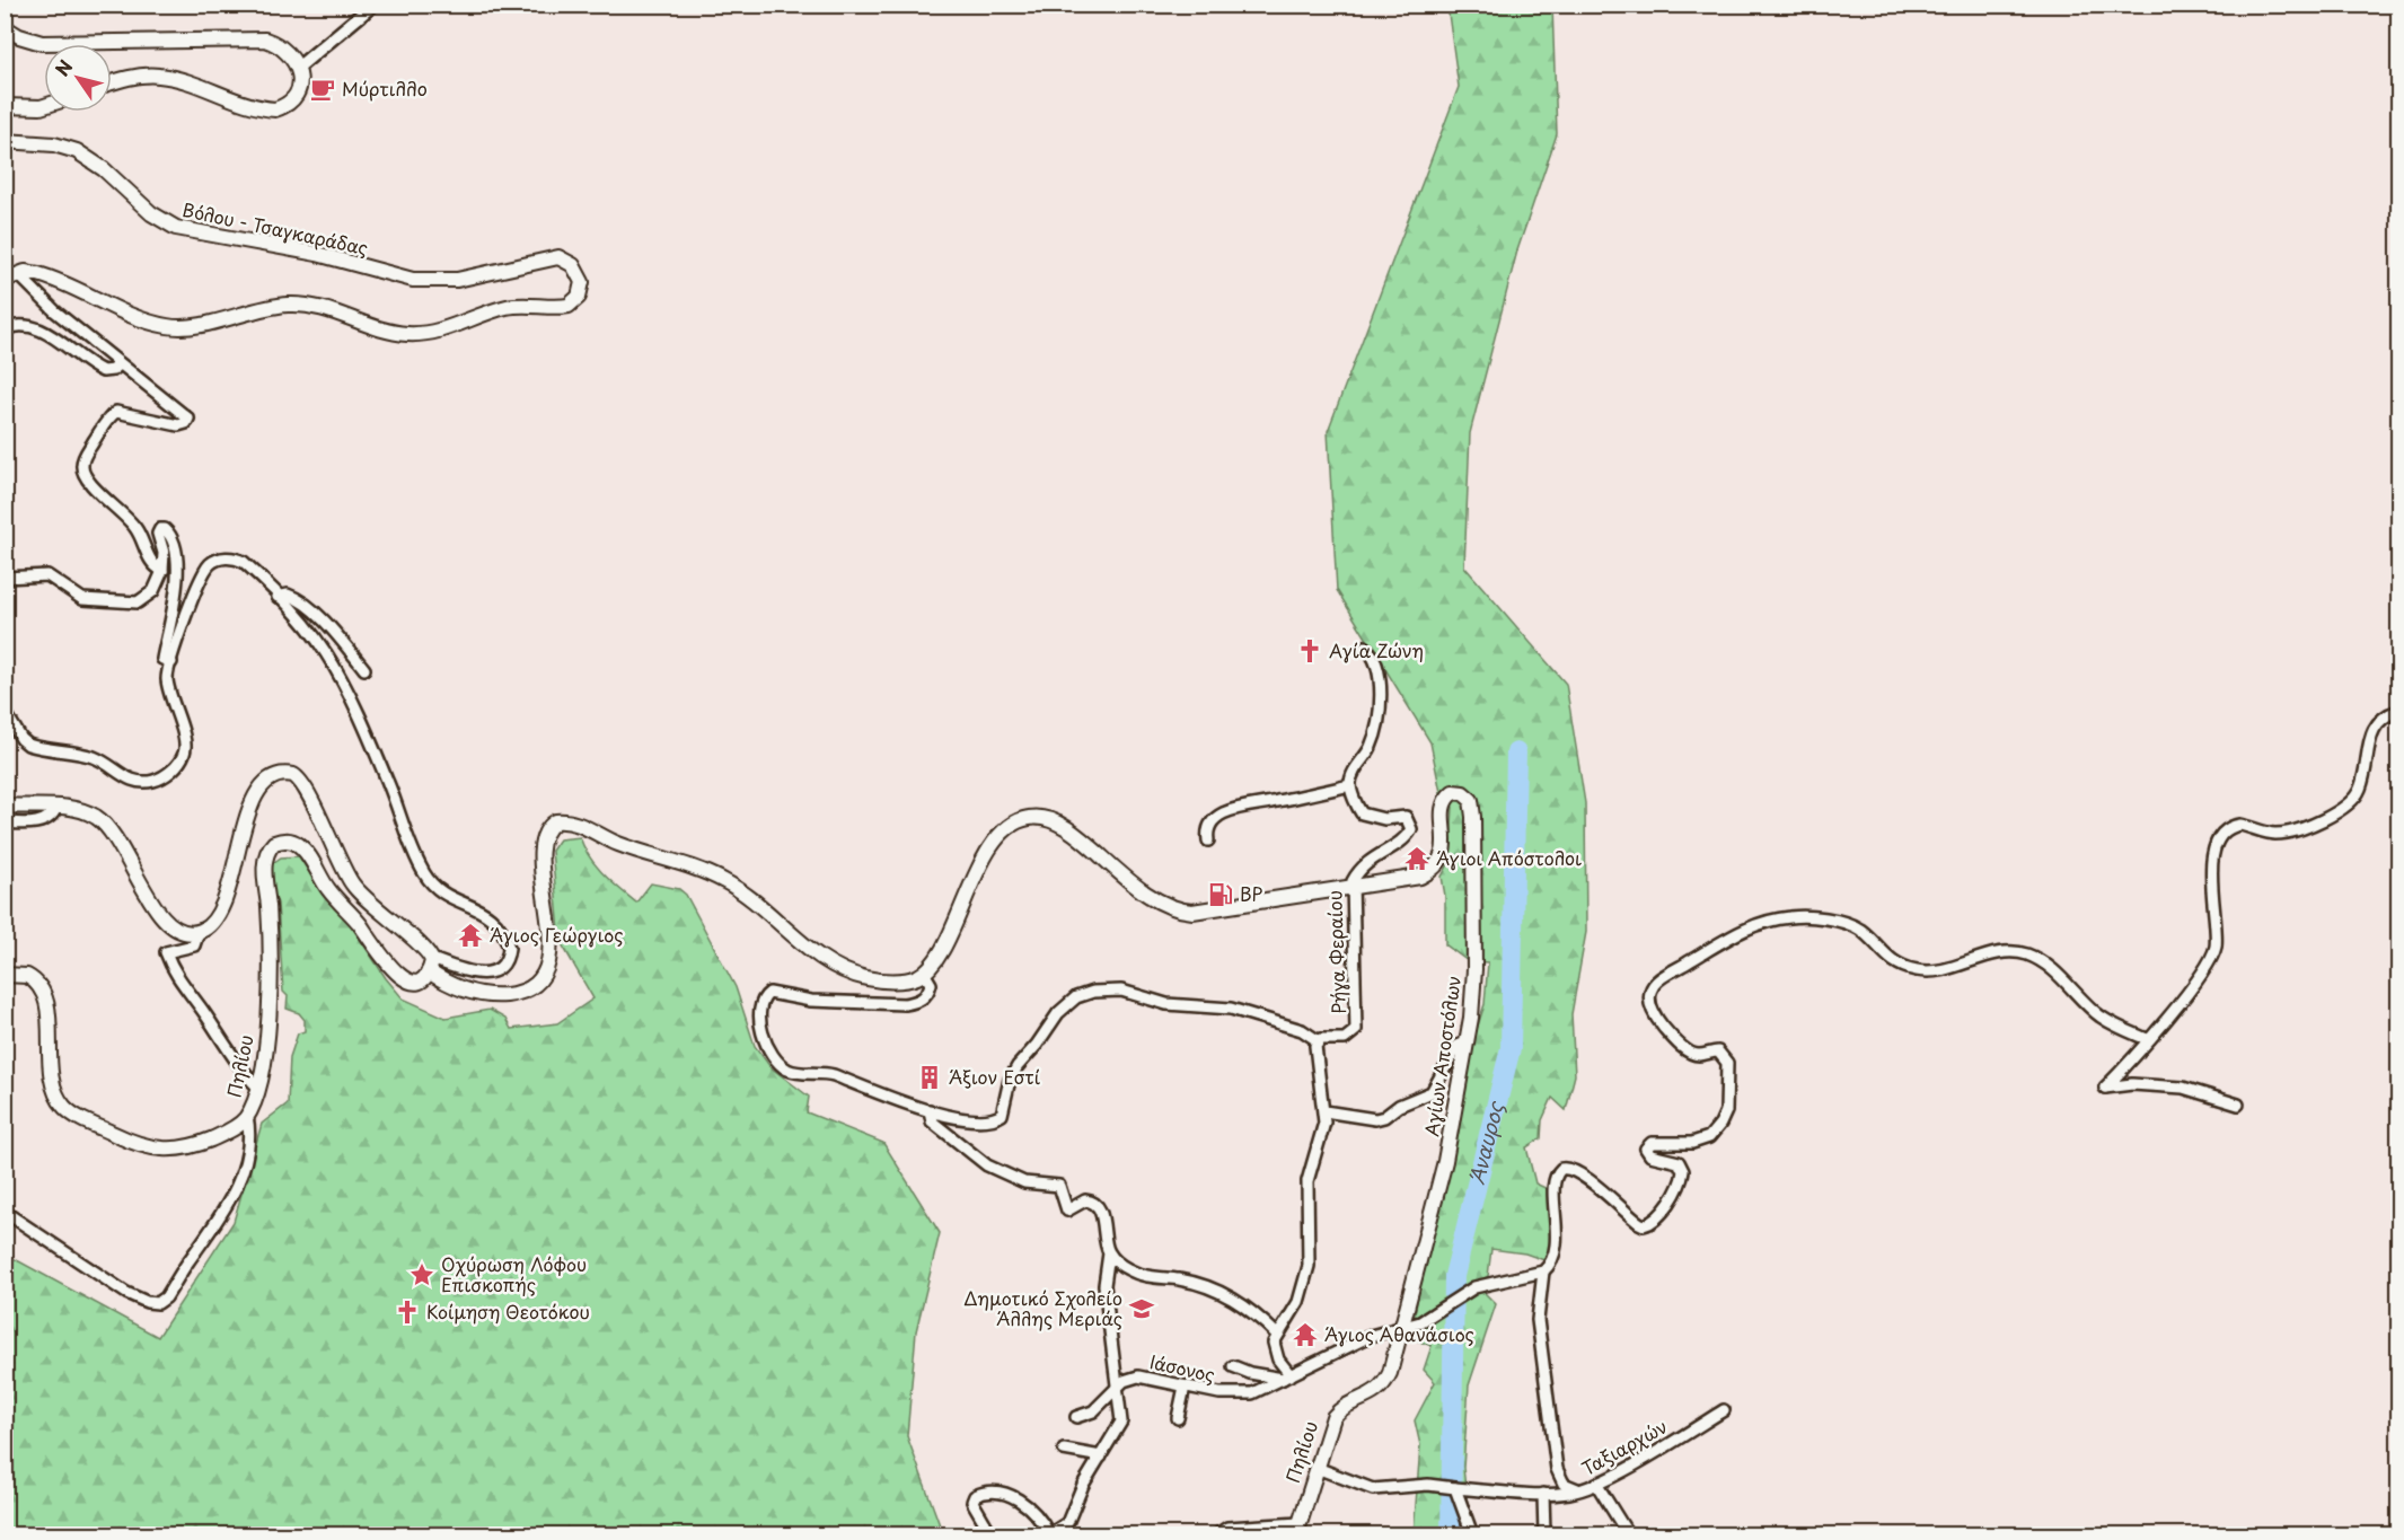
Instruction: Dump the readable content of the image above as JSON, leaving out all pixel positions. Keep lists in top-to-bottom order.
{
  "streets": {
    "main road": ["Βόλου - Τσαγκαράδας", "Αγίων Αποστόλων", "Πηλίου"],
    "street": ["Ρήγα Φεραίου", "Ιάσονος", "Ταξιαρχών"]
  },
  "crossings": [
    ["Ρήγα Φεραίου", "Αγίων Αποστόλων"],
    ["Αγίων Αποστόλων", "Πηλίου"],
    ["Αγίων Αποστόλων", "Ιάσονος"],
    ["Πηλίου", "Ιάσονος"],
    ["Πηλίου", "Ταξιαρχών"]
  ],
  "water": ["Άναυρος"],
  "places": {
    "cafe": ["Μύρτιλλο"],
    "church": ["Αγία Ζώνη", "Κοίμηση Θεοτόκου"],
    "temple": ["Άγιοι Απόστολοι", "Άγιος Γεώργιος", "Άγιος Αθανάσιος"],
    "fuel station": ["BP"],
    "building": ["Άξιον Εστί"],
    "place": ["Οχύρωση Λόφου Επισκοπής"],
    "school or university": ["Δημοτικό Σχολείο Άλλης Μεριάς"]
  },
  "north": "top left"
}
